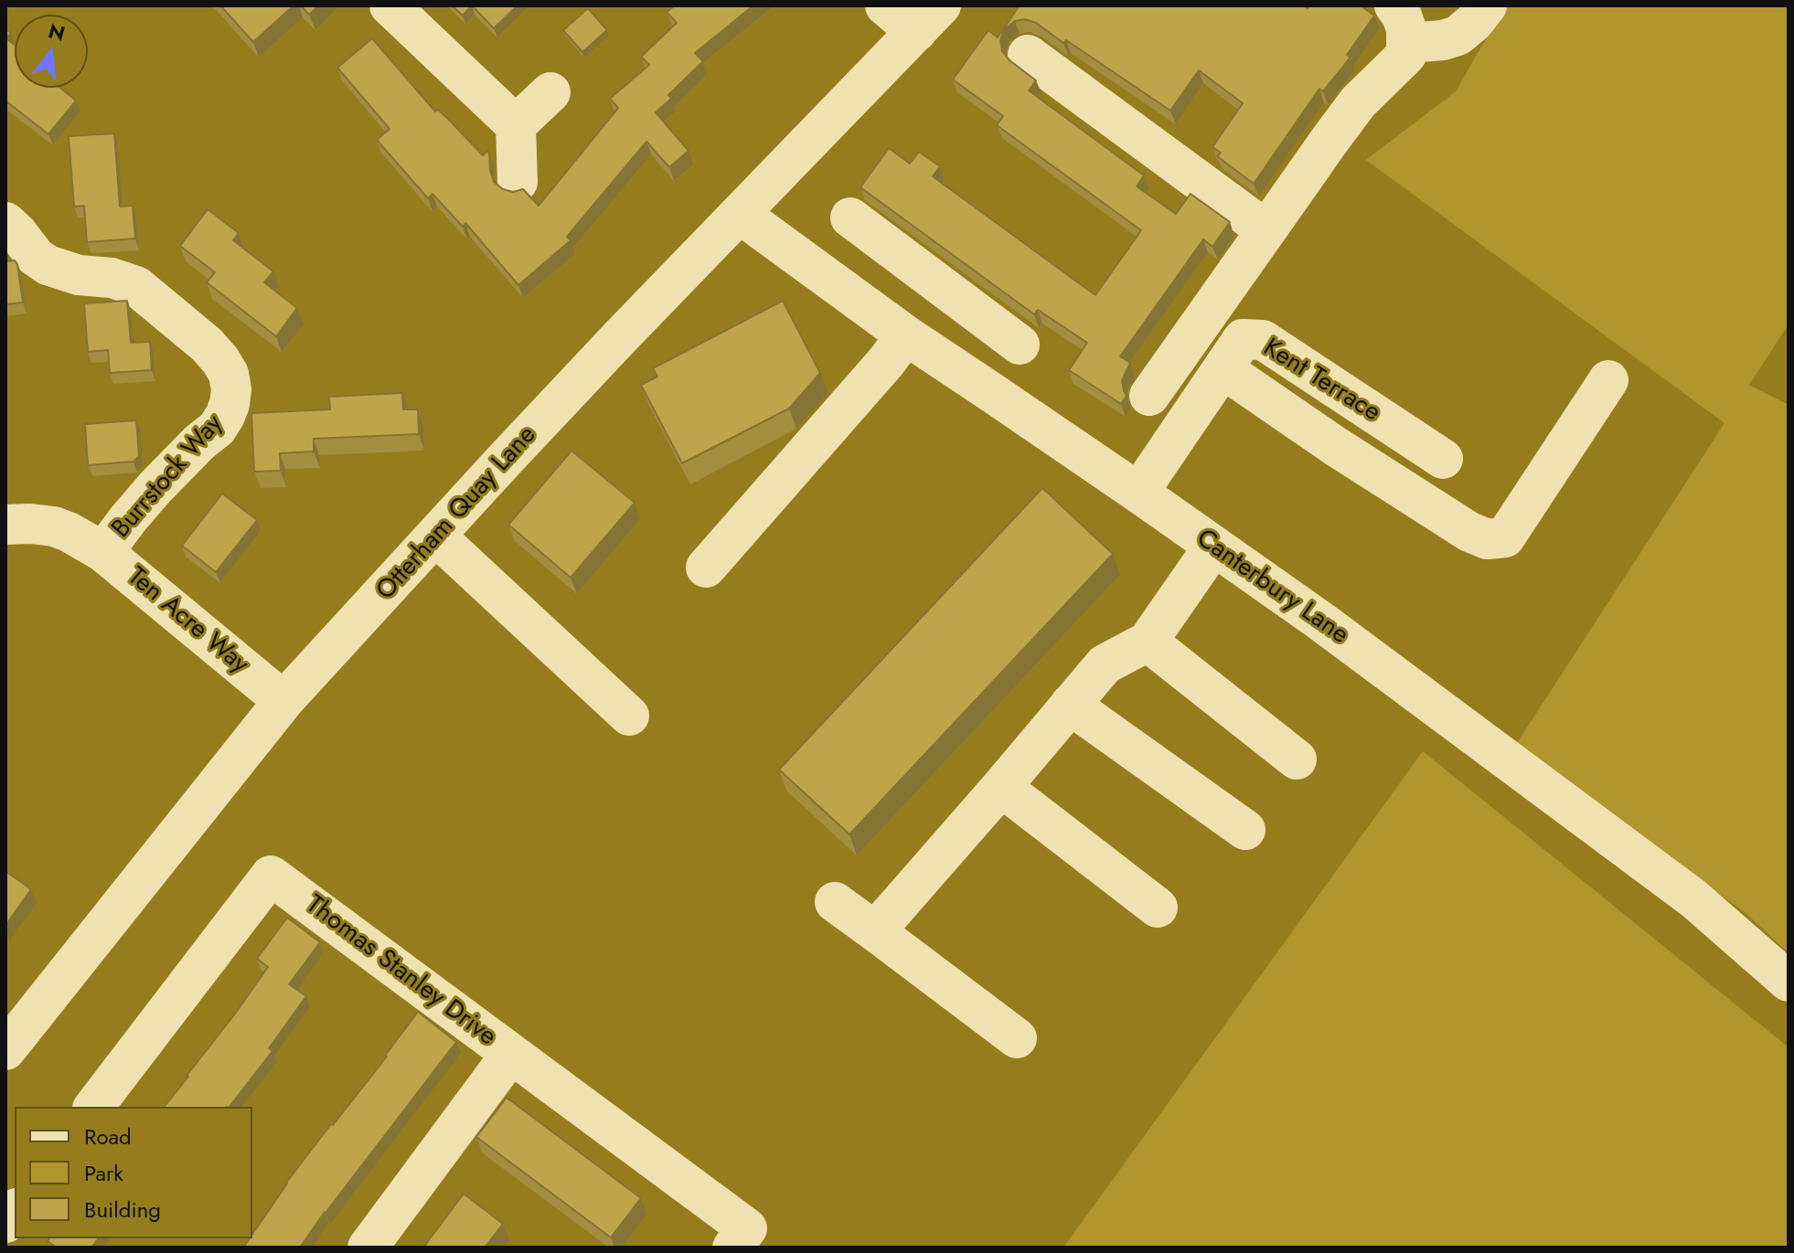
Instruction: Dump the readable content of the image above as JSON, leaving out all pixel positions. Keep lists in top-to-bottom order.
{
  "streets": {
    "street": [
      "Kent Terrace",
      "Burrstock Way",
      "Otterham Quay Lane",
      "Canterbury Lane",
      "Ten Acre Way",
      "Thomas Stanley Drive"
    ]
  },
  "crossings": [
    ["Kent Terrace", "Canterbury Lane"],
    ["Burrstock Way", "Ten Acre Way"],
    ["Otterham Quay Lane", "Canterbury Lane"],
    ["Otterham Quay Lane", "Ten Acre Way"]
  ],
  "legend": ["Road", "Park", "Building"],
  "north": "top"
}
